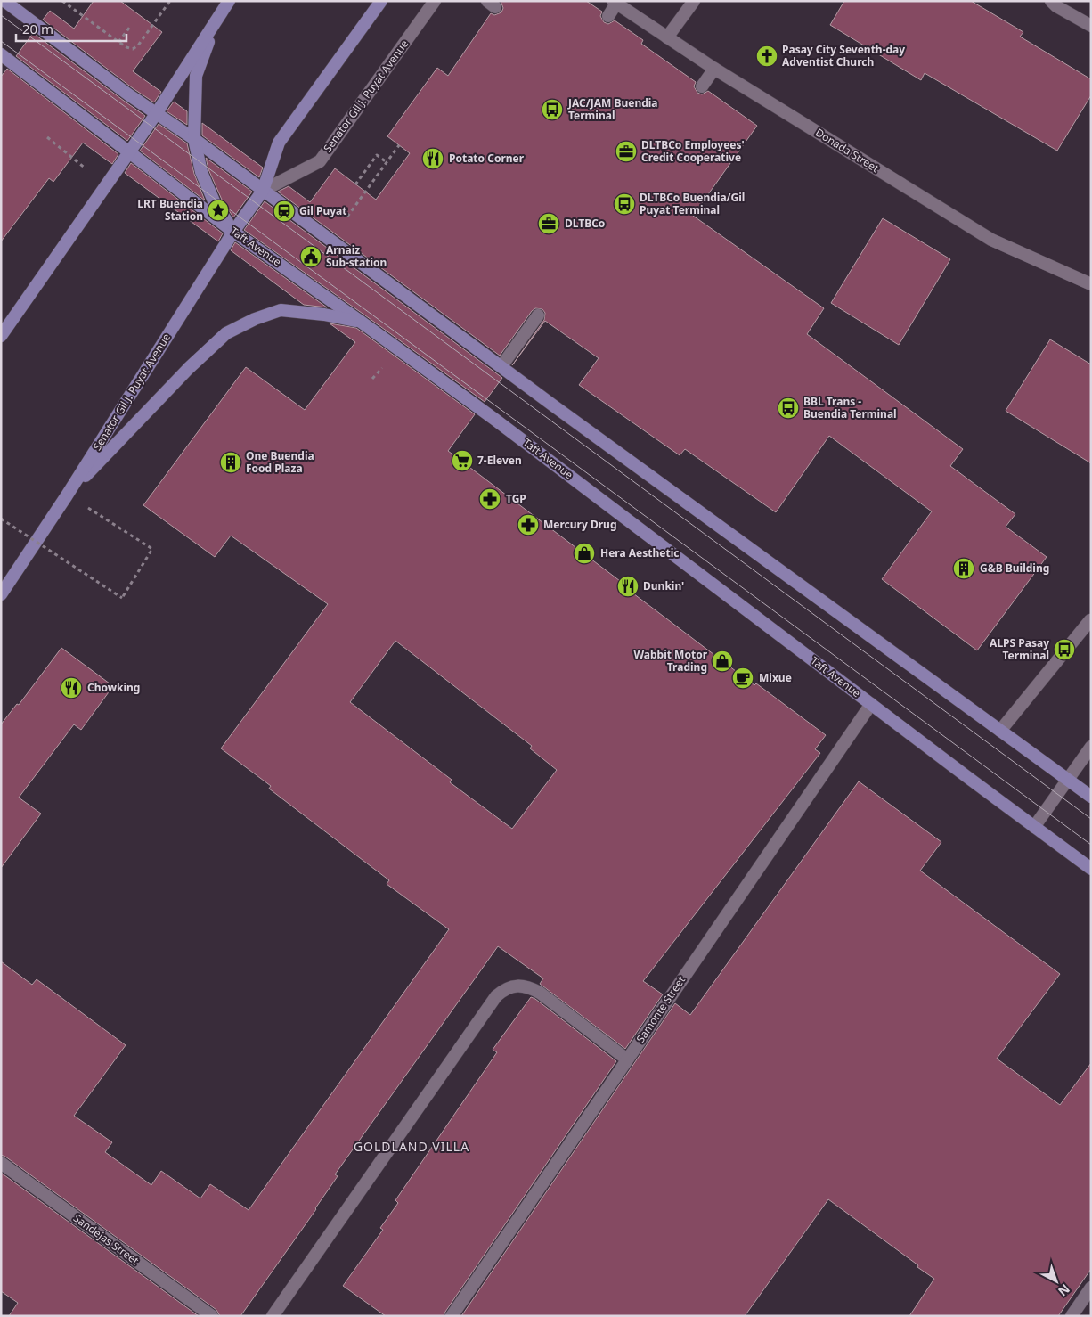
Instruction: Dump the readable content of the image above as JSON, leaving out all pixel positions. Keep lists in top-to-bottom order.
{
  "streets": {
    "main road": ["Senator Gil J. Puyat Avenue", "Taft Avenue"],
    "street": ["Donada Street", "Samonte Street", "Sandejas Street"]
  },
  "crossings": [
    ["Senator Gil J. Puyat Avenue", "Taft Avenue"],
    ["Taft Avenue", "Samonte Street"]
  ],
  "districts": ["GOLDLAND VILLA"],
  "places": {
    "church": ["Pasay City Seventh-day Adventist Church"],
    "bus stop": [
      "JAC/JAM Buendia Terminal",
      "DLTBCo Buendia/Gil Puyat Terminal",
      "BBL Trans - Buendia Terminal",
      "ALPS Pasay Terminal"
    ],
    "office": ["DLTBCo Employees' Credit Cooperative", "DLTBCo"],
    "restaurant": ["Potato Corner", "Dunkin'", "Chowking"],
    "place": ["LRT Buendia Station"],
    "station": ["Gil Puyat"],
    "public building": ["Arnaiz Sub-station"],
    "supermarket": ["7-Eleven"],
    "building": ["One Buendia Food Plaza", "G&B Building"],
    "pharmacy": ["TGP", "Mercury Drug"],
    "shop": ["Hera Aesthetic", "Wabbit Motor Trading"],
    "cafe": ["Mixue"]
  },
  "scale_bar": "20 m",
  "north": "bottom right"
}
